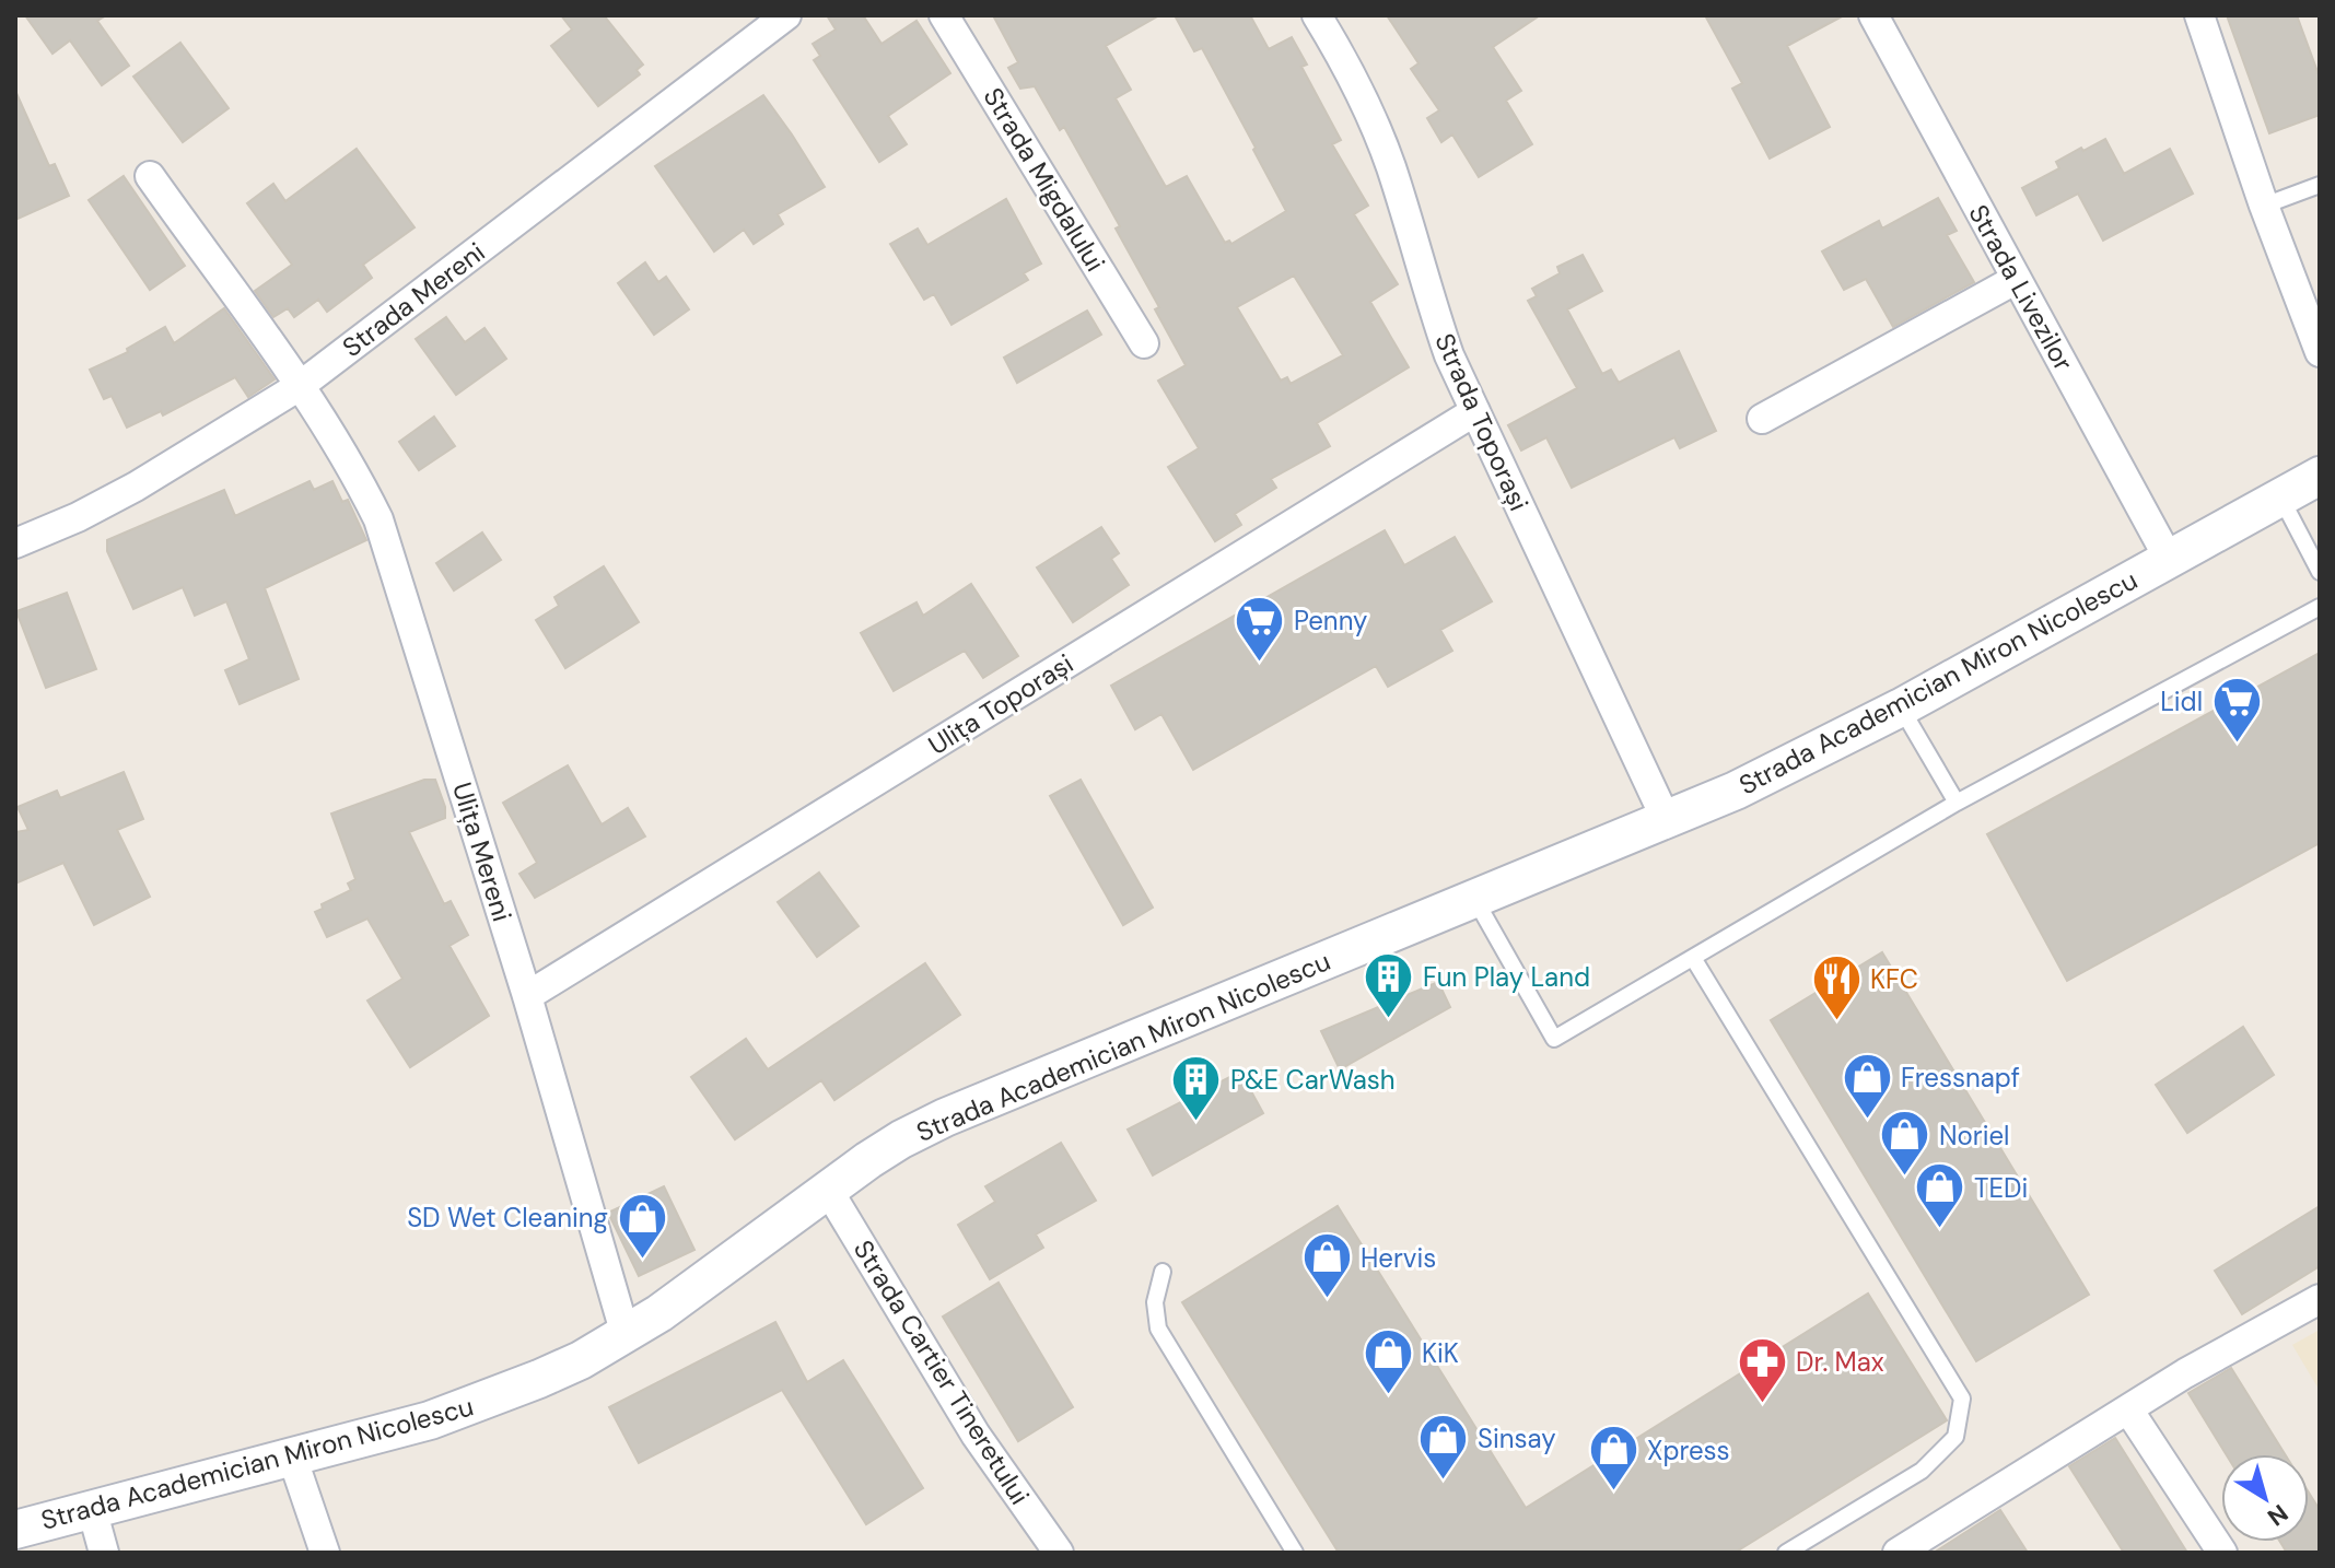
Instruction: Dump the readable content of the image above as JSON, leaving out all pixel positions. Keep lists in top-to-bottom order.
{
  "streets": {
    "street": [
      "Strada Migdalului",
      "Strada Livezilor",
      "Strada Mereni",
      "Strada Toporași",
      "Strada Academician Miron Nicolescu",
      "Ulița Toporași",
      "Ulița Mereni",
      "Strada Cartier Tineretului"
    ]
  },
  "crossings": [
    ["Strada Livezilor", "Strada Academician Miron Nicolescu"],
    ["Strada Mereni", "Ulița Mereni"],
    ["Strada Toporași", "Strada Academician Miron Nicolescu"],
    ["Strada Toporași", "Ulița Toporași"],
    ["Strada Academician Miron Nicolescu", "Ulița Mereni"],
    ["Strada Academician Miron Nicolescu", "Strada Cartier Tineretului"],
    ["Ulița Toporași", "Ulița Mereni"]
  ],
  "places": {
    "supermarket": ["Penny", "Lidl"],
    "building": ["Fun Play Land", "P&E CarWash"],
    "restaurant": ["KFC"],
    "shop": [
      "Fressnapf",
      "Noriel",
      "TEDi",
      "SD Wet Cleaning",
      "Hervis",
      "KiK",
      "Sinsay",
      "Xpress"
    ],
    "pharmacy": ["Dr. Max"]
  },
  "north": "bottom right"
}
